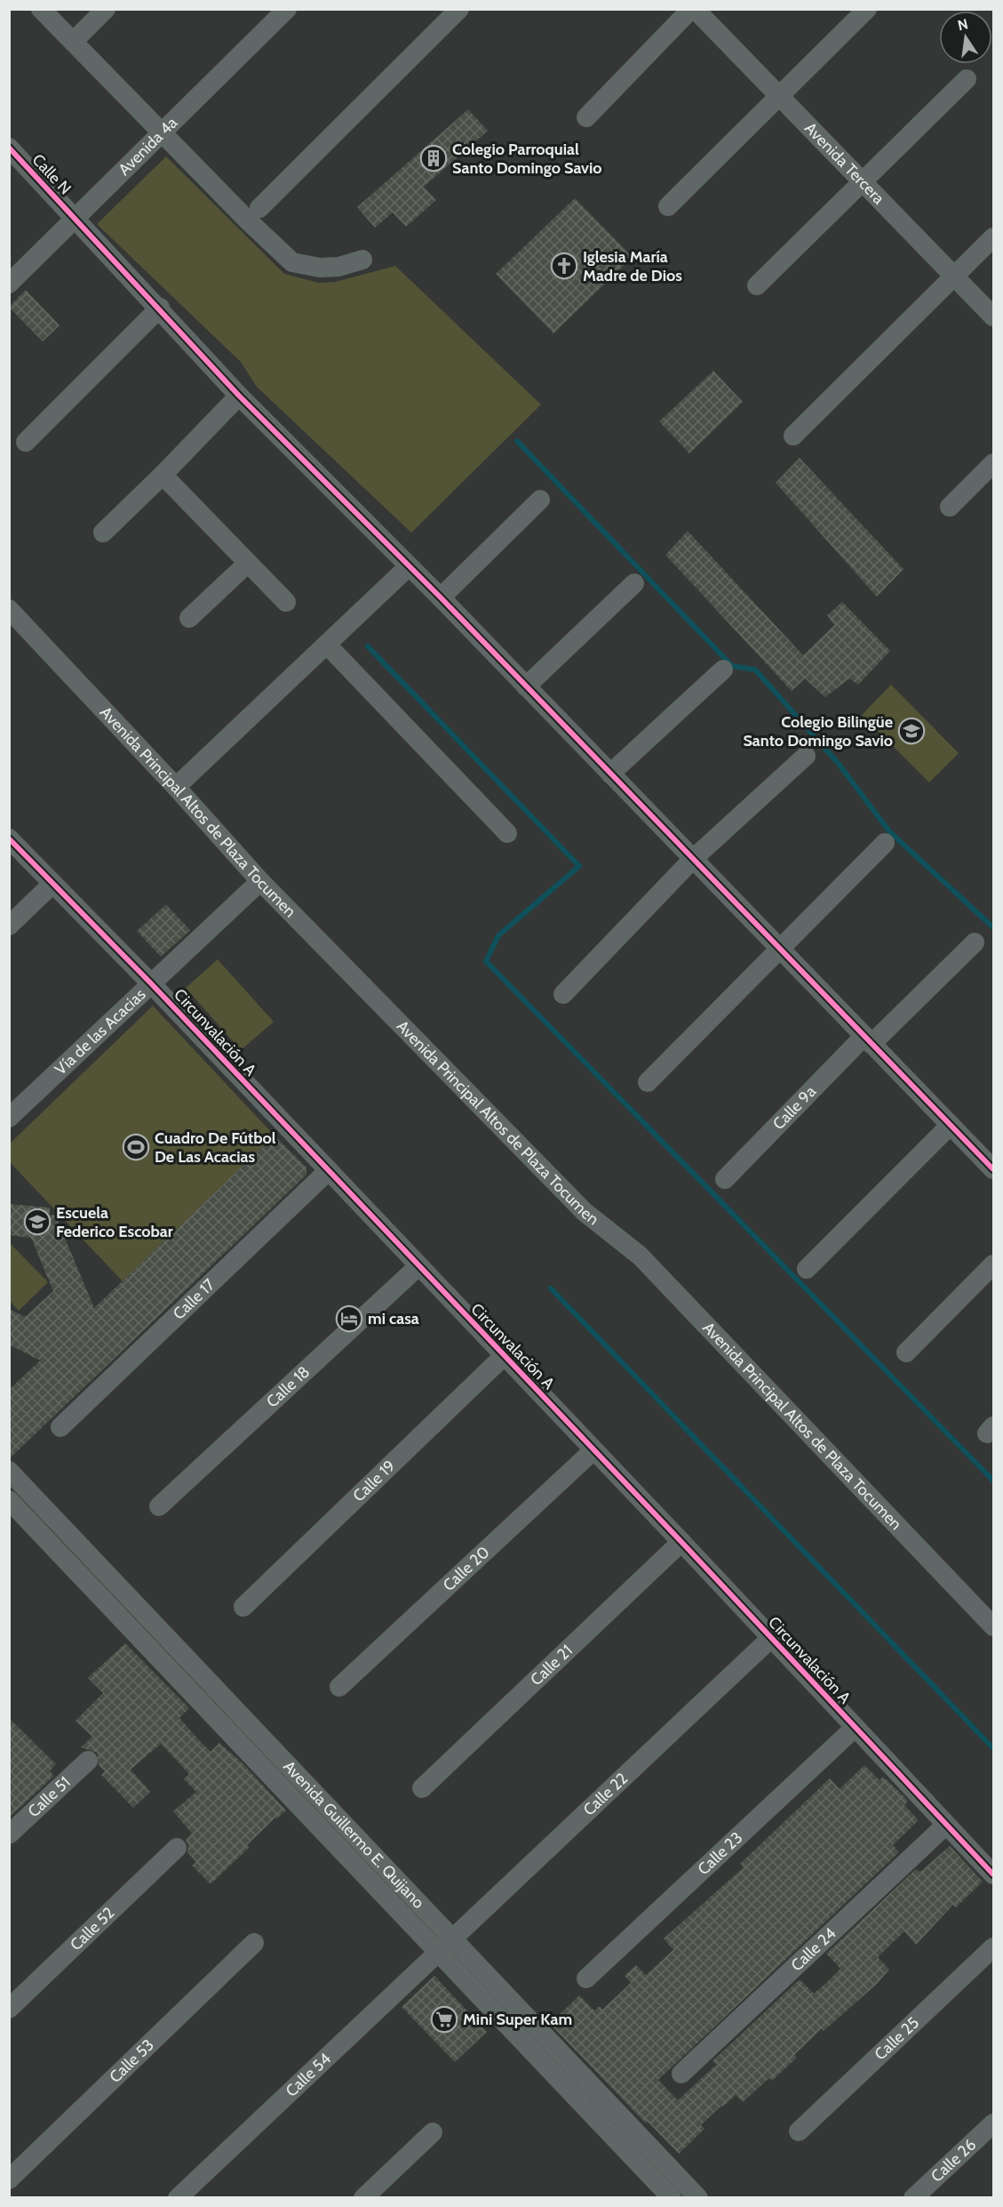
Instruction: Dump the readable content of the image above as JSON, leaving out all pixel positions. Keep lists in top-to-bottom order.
{
  "streets": {
    "street": [
      "Avenida 4a",
      "Avenida Tercera",
      "Calle N",
      "Avenida Principal Altos de Plaza Tocumen",
      "Vía de las Acacias",
      "Circunvalación A",
      "Calle 9a",
      "Calle 17",
      "Calle 18",
      "Calle 19",
      "Calle 20",
      "Calle 21",
      "Calle 22",
      "Calle 51",
      "Avenida Guillermo E. Quijano",
      "Calle 23",
      "Calle 52",
      "Calle 24",
      "Calle 25",
      "Calle 53",
      "Calle 54",
      "Calle 26"
    ]
  },
  "crossings": [
    ["Avenida 4a", "Calle N"],
    ["Calle N", "Calle 9a"],
    ["Avenida Principal Altos de Plaza Tocumen", "Vía de las Acacias"],
    ["Vía de las Acacias", "Circunvalación A"],
    ["Circunvalación A", "Calle 17"],
    ["Circunvalación A", "Calle 18"],
    ["Circunvalación A", "Calle 19"],
    ["Circunvalación A", "Calle 20"],
    ["Circunvalación A", "Calle 21"],
    ["Circunvalación A", "Calle 22"],
    ["Circunvalación A", "Calle 23"],
    ["Circunvalación A", "Calle 24"],
    ["Calle 22", "Avenida Guillermo E. Quijano"],
    ["Calle 22", "Calle 54"],
    ["Avenida Guillermo E. Quijano", "Calle 54"]
  ],
  "places": {
    "building": ["Colegio Parroquial Santo Domingo Savio"],
    "church": ["Iglesia María Madre de Dios"],
    "school or university": ["Colegio Bilingüe Santo Domingo Savio", "Escuela Federico Escobar"],
    "sports": ["Cuadro De Fútbol De Las Acacias"],
    "hotel": ["mi casa"],
    "supermarket": ["Mini Super Kam"]
  },
  "north": "top"
}
